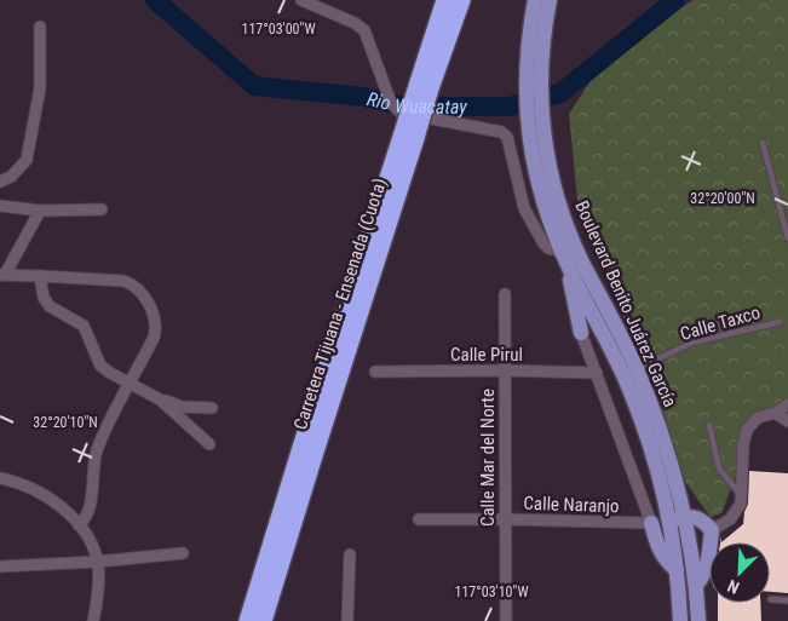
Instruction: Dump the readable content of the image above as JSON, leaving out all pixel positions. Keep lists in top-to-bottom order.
{
  "streets": {
    "highway": ["Carretera Tijuana - Ensenada (Cuota)"],
    "main road": ["Boulevard Benito Juárez García"],
    "street": ["Calle Pirul", "Calle Mar del Norte", "Calle Naranjo"],
    "lane": ["Calle Taxco"]
  },
  "crossings": [
    ["Boulevard Benito Juárez García", "Calle Taxco"],
    ["Calle Pirul", "Calle Mar del Norte"],
    ["Calle Mar del Norte", "Calle Naranjo"]
  ],
  "water": ["Rio Wuacatay"],
  "north": "bottom left",
  "coordinates": [
    "117°03'00\"W",
    "32°20'00\"N",
    "32°20'10\"N",
    "117°03'10\"W"
  ]
}
